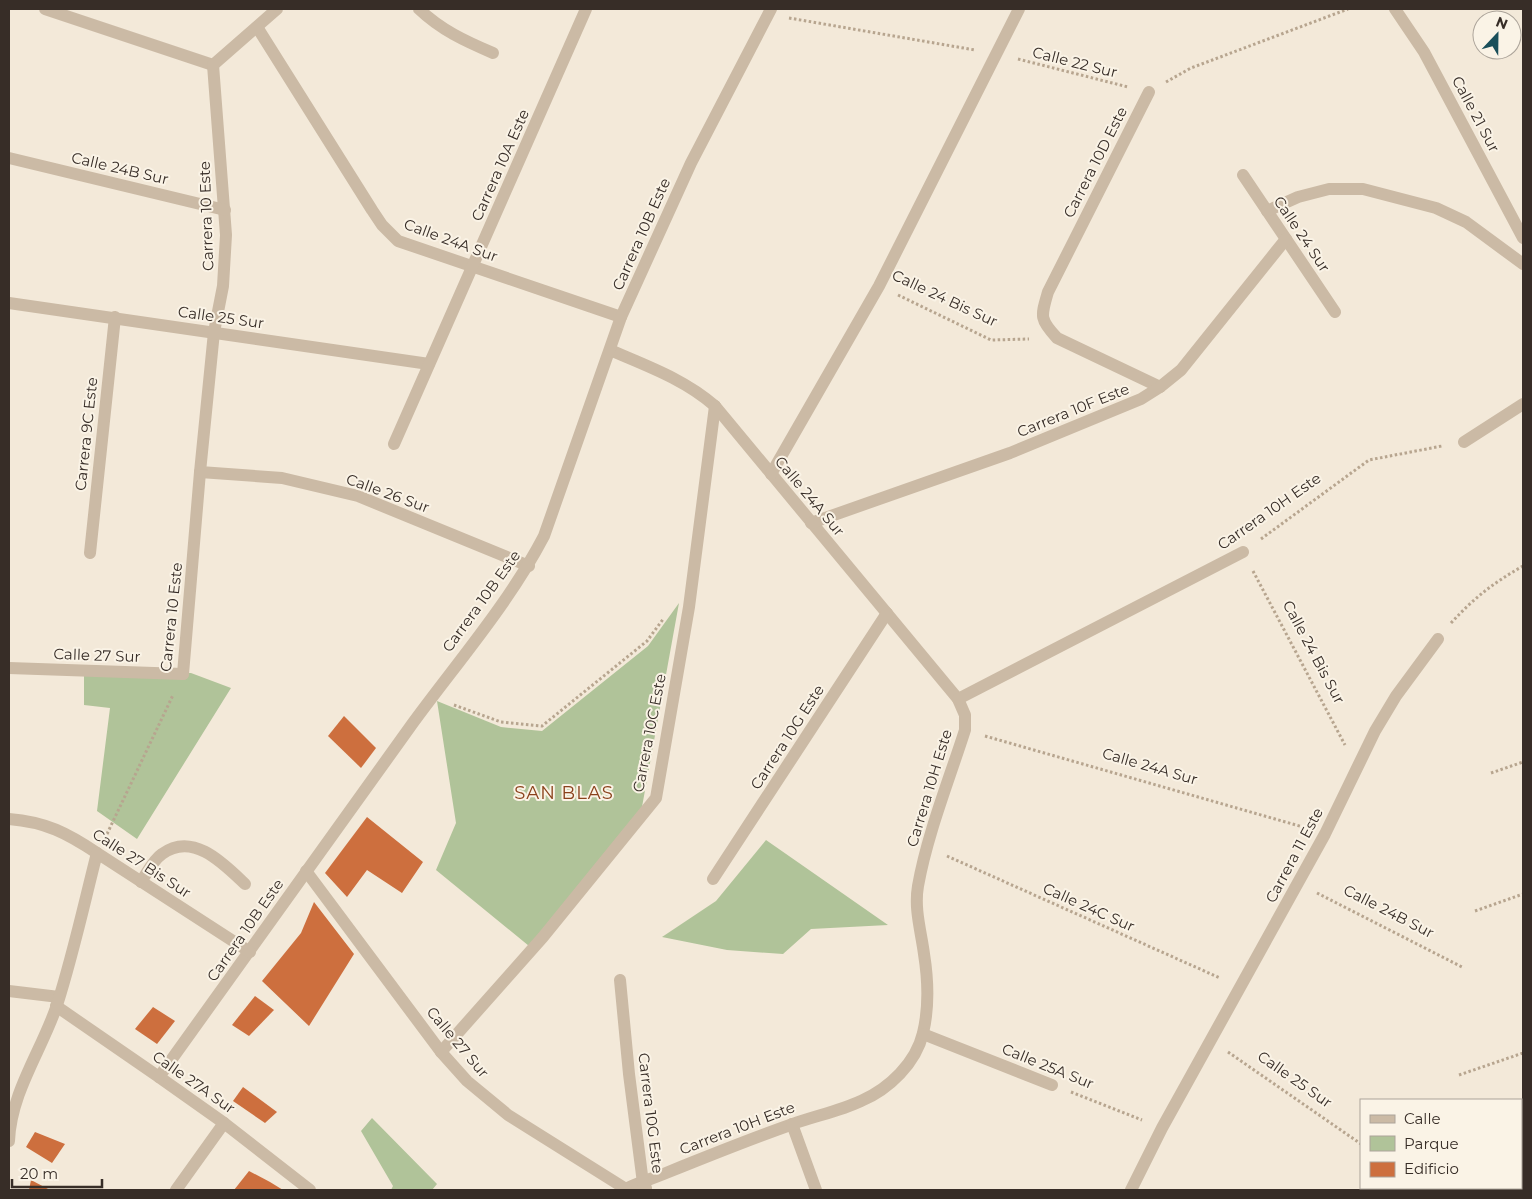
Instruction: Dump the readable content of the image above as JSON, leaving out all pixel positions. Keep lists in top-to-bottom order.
{
  "streets": {
    "street": [
      "Calle 21 Sur",
      "Carrera 10D Este",
      "Carrera 10A Este",
      "Calle 24B Sur",
      "Carrera 10 Este",
      "Carrera 10B Este",
      "Calle 24 Sur",
      "Calle 24A Sur",
      "Calle 25 Sur",
      "Carrera 10F Este",
      "Carrera 9C Este",
      "Calle 26 Sur",
      "Carrera 10H Este",
      "Calle 27 Sur",
      "Carrera 10C Este",
      "Carrera 10G Este",
      "Carrera 11 Este",
      "Calle 27 Bis Sur",
      "Calle 25A Sur",
      "Calle 27A Sur"
    ],
    "path": ["Calle 22 Sur", "Calle 24 Bis Sur", "Calle 24C Sur"]
  },
  "crossings": [
    ["Calle 22 Sur", "Carrera 10D Este"],
    ["Carrera 10D Este", "Calle 24 Bis Sur"],
    ["Carrera 10A Este", "Calle 24A Sur"],
    ["Carrera 10A Este", "Calle 25 Sur"],
    ["Calle 24B Sur", "Carrera 10 Este"],
    ["Calle 24B Sur", "Carrera 11 Este"],
    ["Carrera 10 Este", "Calle 25 Sur"],
    ["Carrera 10 Este", "Calle 26 Sur"],
    ["Carrera 10 Este", "Calle 27 Sur"],
    ["Carrera 10 Este", "Calle 27 Bis Sur"],
    ["Carrera 10B Este", "Calle 24A Sur"],
    ["Carrera 10B Este", "Calle 26 Sur"],
    ["Carrera 10B Este", "Calle 27 Sur"],
    ["Carrera 10B Este", "Calle 27 Bis Sur"],
    ["Carrera 10B Este", "Calle 27A Sur"],
    ["Calle 24 Sur", "Carrera 10F Este"],
    ["Calle 24A Sur", "Carrera 10F Este"],
    ["Calle 24A Sur", "Carrera 10H Este"],
    ["Calle 24A Sur", "Carrera 10C Este"],
    ["Calle 24A Sur", "Carrera 10G Este"],
    ["Calle 24A Sur", "Carrera 11 Este"],
    ["Calle 24 Bis Sur", "Carrera 10H Este"],
    ["Calle 24 Bis Sur", "Carrera 11 Este"],
    ["Calle 25 Sur", "Carrera 9C Este"],
    ["Calle 25 Sur", "Carrera 11 Este"],
    ["Carrera 10H Este", "Calle 27 Sur"],
    ["Carrera 10H Este", "Carrera 10G Este"],
    ["Carrera 10H Este", "Calle 24C Sur"],
    ["Carrera 10H Este", "Calle 25A Sur"],
    ["Calle 27 Sur", "Carrera 10C Este"],
    ["Carrera 11 Este", "Calle 24C Sur"],
    ["Carrera 11 Este", "Calle 25A Sur"]
  ],
  "districts": ["SAN BLAS"],
  "legend": ["Calle", "Parque", "Edificio"],
  "scale_bar": "20 m",
  "north": "top"
}
